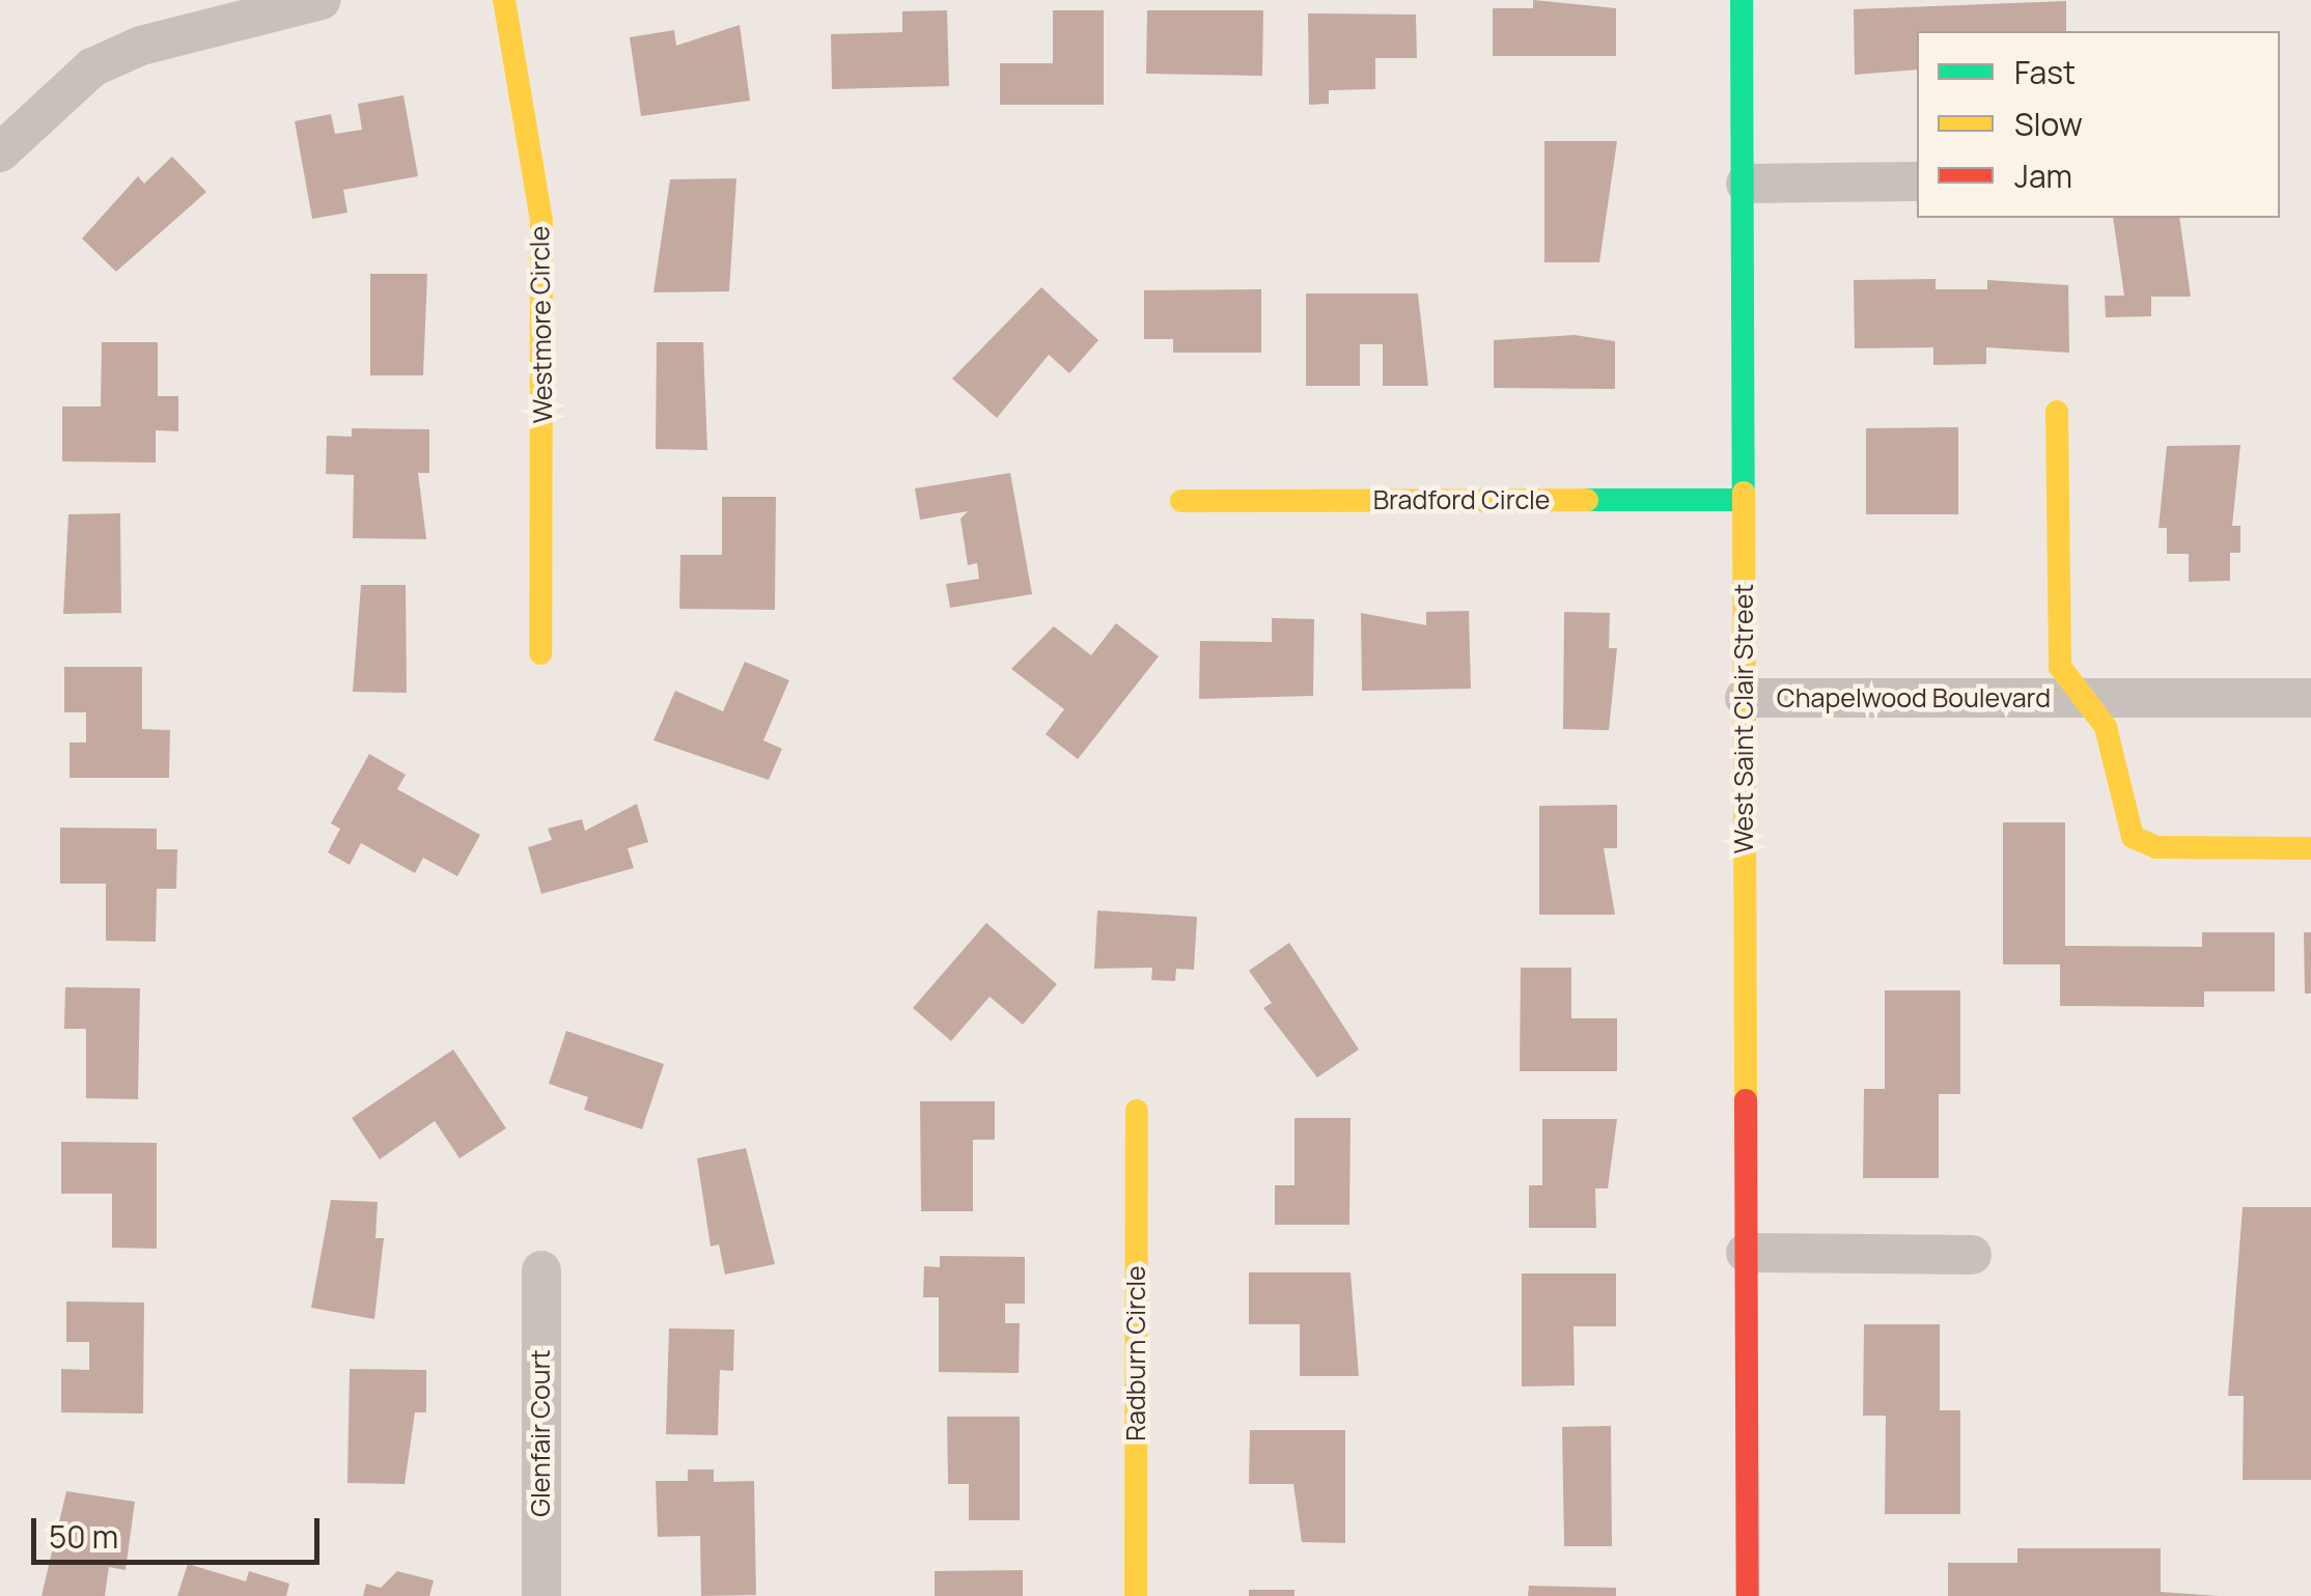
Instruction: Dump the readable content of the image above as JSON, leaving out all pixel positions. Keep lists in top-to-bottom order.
{
  "streets": {
    "street": [
      "Westmore Circle",
      "Bradford Circle",
      "Chapelwood Boulevard",
      "West Saint Clair Street",
      "Radburn Circle",
      "Glenfair Court"
    ]
  },
  "crossings": [
    ["Bradford Circle", "West Saint Clair Street"],
    ["Chapelwood Boulevard", "West Saint Clair Street"]
  ],
  "legend": ["Fast", "Slow", "Jam"],
  "scale_bar": "50 m"
}
